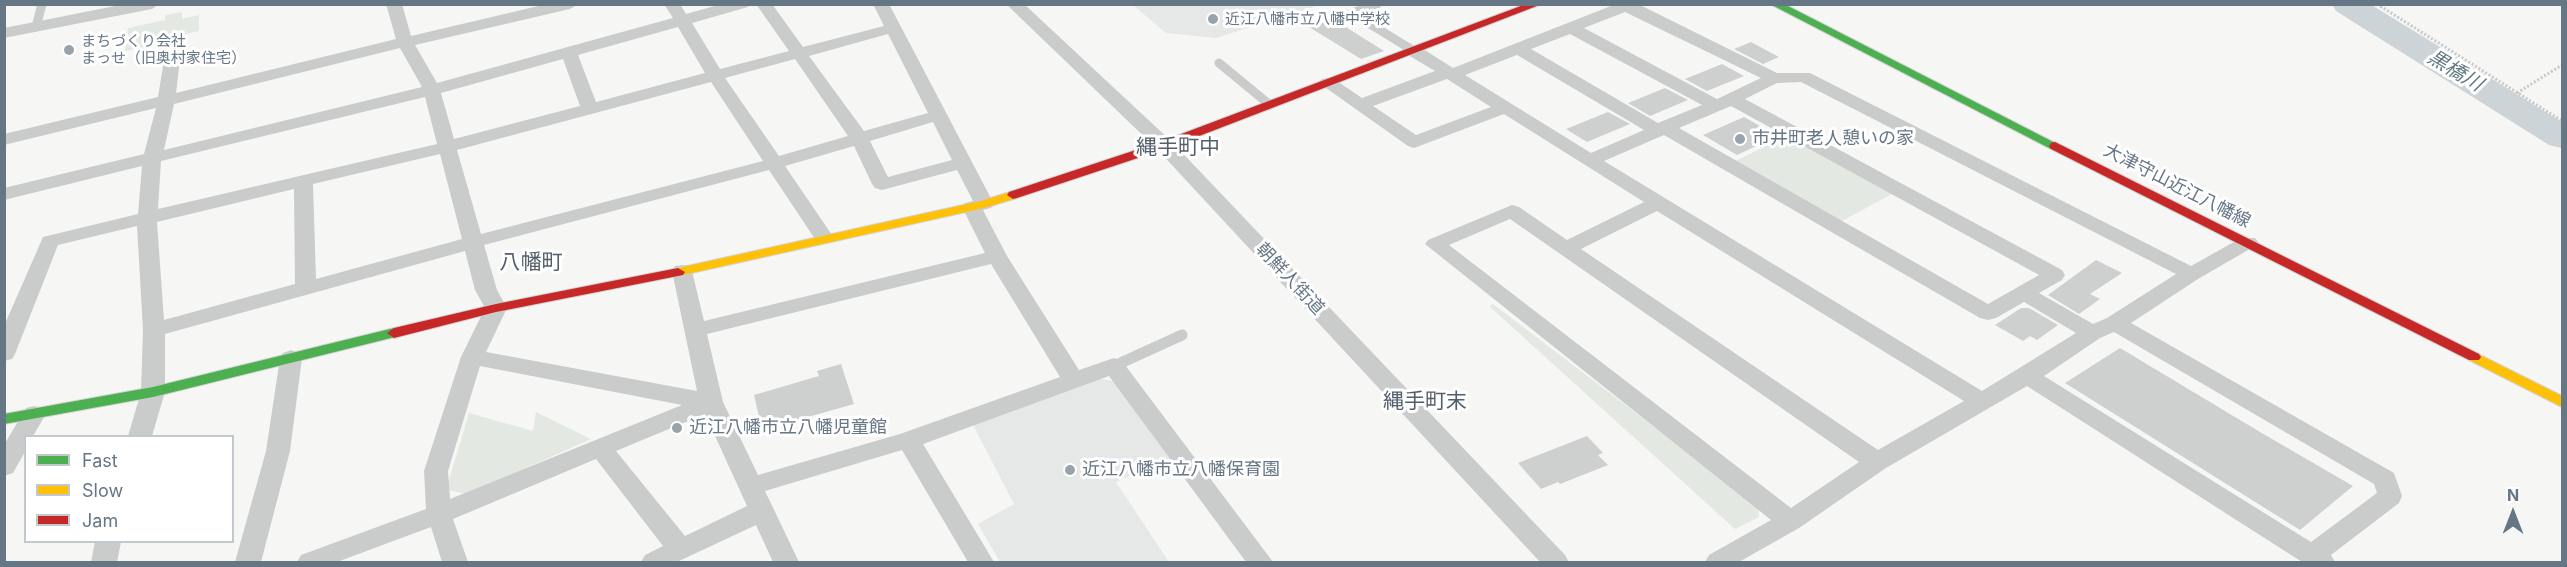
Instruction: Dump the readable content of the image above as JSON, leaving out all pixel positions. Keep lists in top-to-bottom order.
{
  "streets": {
    "street": ["大津守山近江八幡線", "朝鮮人街道"]
  },
  "districts": ["縄手町中", "八幡町", "縄手町末"],
  "water": ["黒橋川"],
  "places": [
    "近江八幡市立八幡中学校",
    "まちづくり会社 まっせ（旧奥村家住宅）",
    "市井町老人憩いの家",
    "近江八幡市立八幡児童館",
    "近江八幡市立八幡保育園"
  ],
  "legend": ["Fast", "Slow", "Jam"],
  "north": "top"
}
